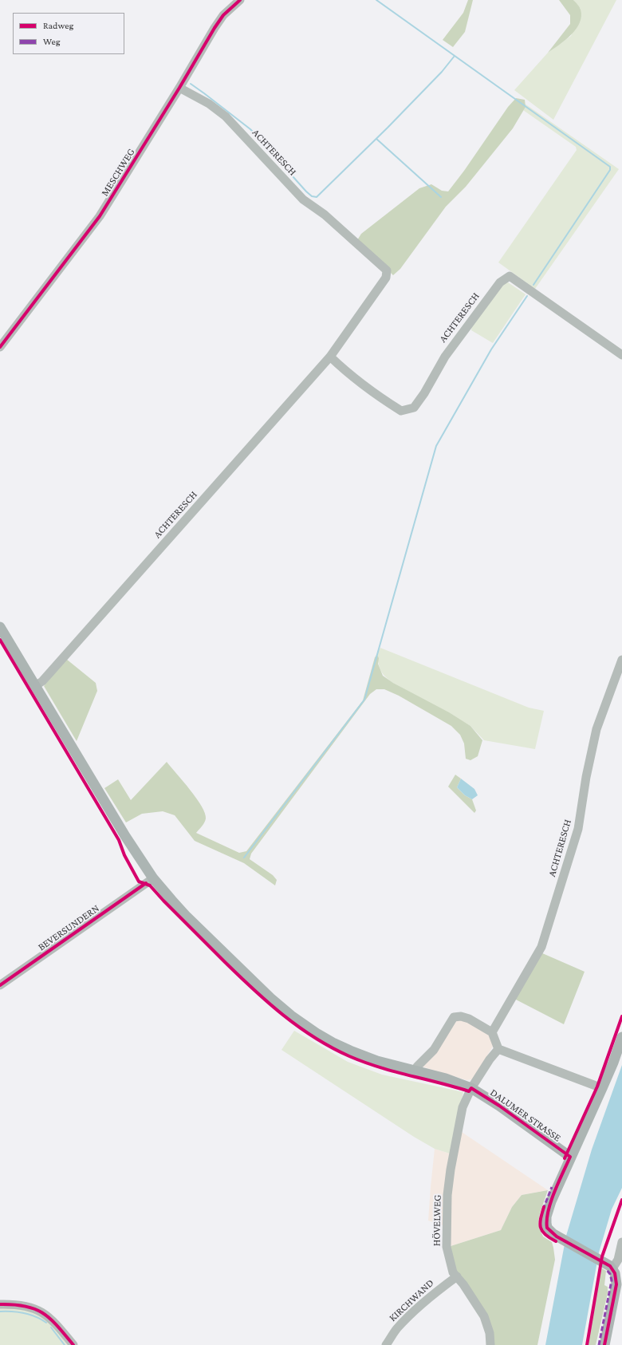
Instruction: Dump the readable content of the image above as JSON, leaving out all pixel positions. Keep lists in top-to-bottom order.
{
  "streets": {
    "main road": ["DALUMER STRASSE"],
    "street": [
      "ACHTERESCH",
      "MESCHWEG",
      "BEVERSUNDERN",
      "HÖVELWEG",
      "KIRCHWAND"
    ]
  },
  "crossings": [
    ["ACHTERESCH", "MESCHWEG"],
    ["ACHTERESCH", "DALUMER STRASSE"],
    ["BEVERSUNDERN", "DALUMER STRASSE"],
    ["DALUMER STRASSE", "HÖVELWEG"],
    ["HÖVELWEG", "KIRCHWAND"]
  ],
  "legend": ["Radweg", "Weg"]
}
